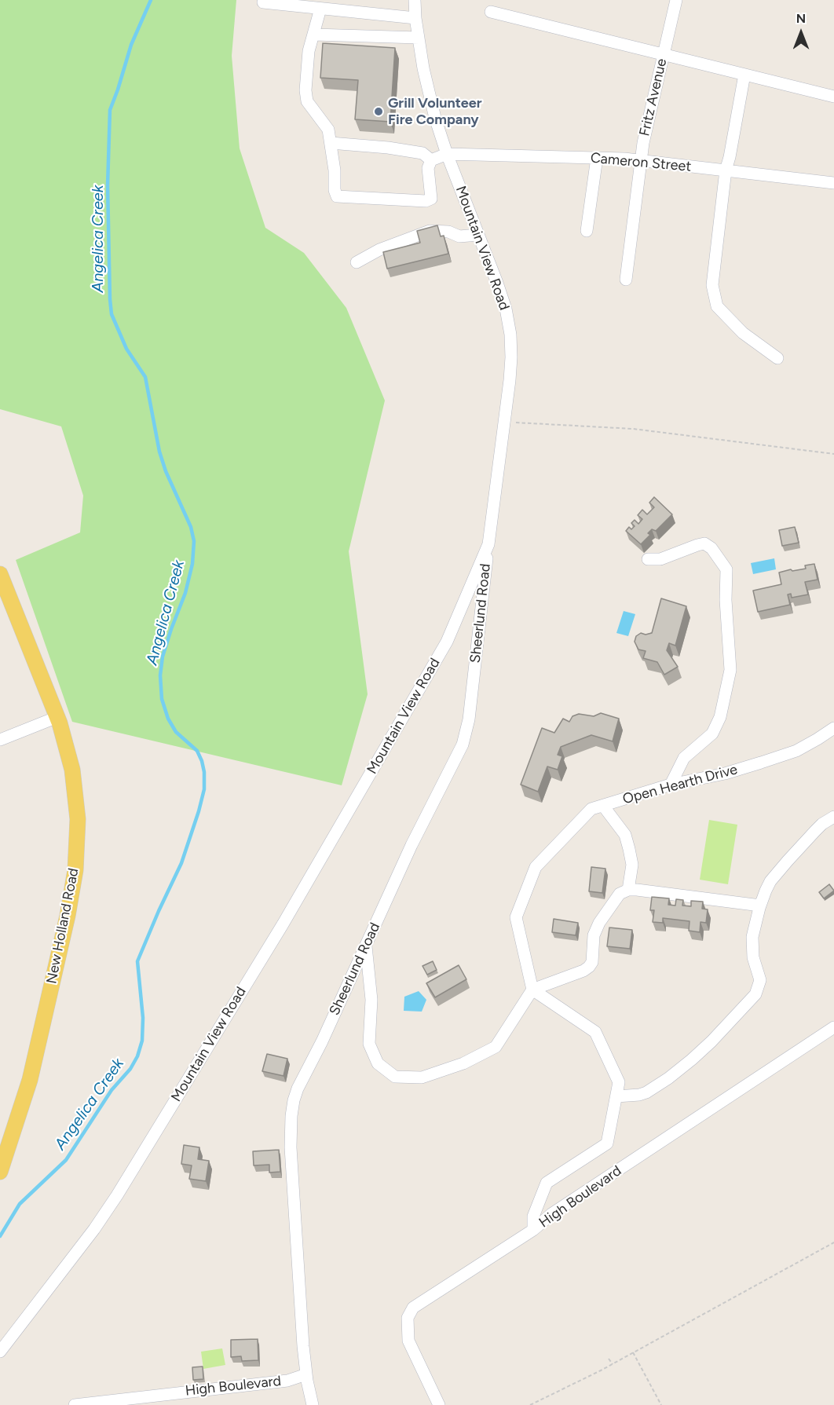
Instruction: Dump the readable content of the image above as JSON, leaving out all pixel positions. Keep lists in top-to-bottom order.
{
  "streets": {
    "main road": ["New Holland Road"],
    "street": [
      "Fritz Avenue",
      "Cameron Street",
      "Mountain View Road",
      "Sheerlund Road",
      "Open Hearth Drive",
      "High Boulevard"
    ]
  },
  "crossings": [
    ["Fritz Avenue", "Cameron Street"],
    ["Cameron Street", "Mountain View Road"],
    ["Mountain View Road", "Sheerlund Road"],
    ["Sheerlund Road", "High Boulevard"]
  ],
  "water": ["Angelica Creek"],
  "places": ["Grill Volunteer Fire Company"],
  "north": "top"
}
